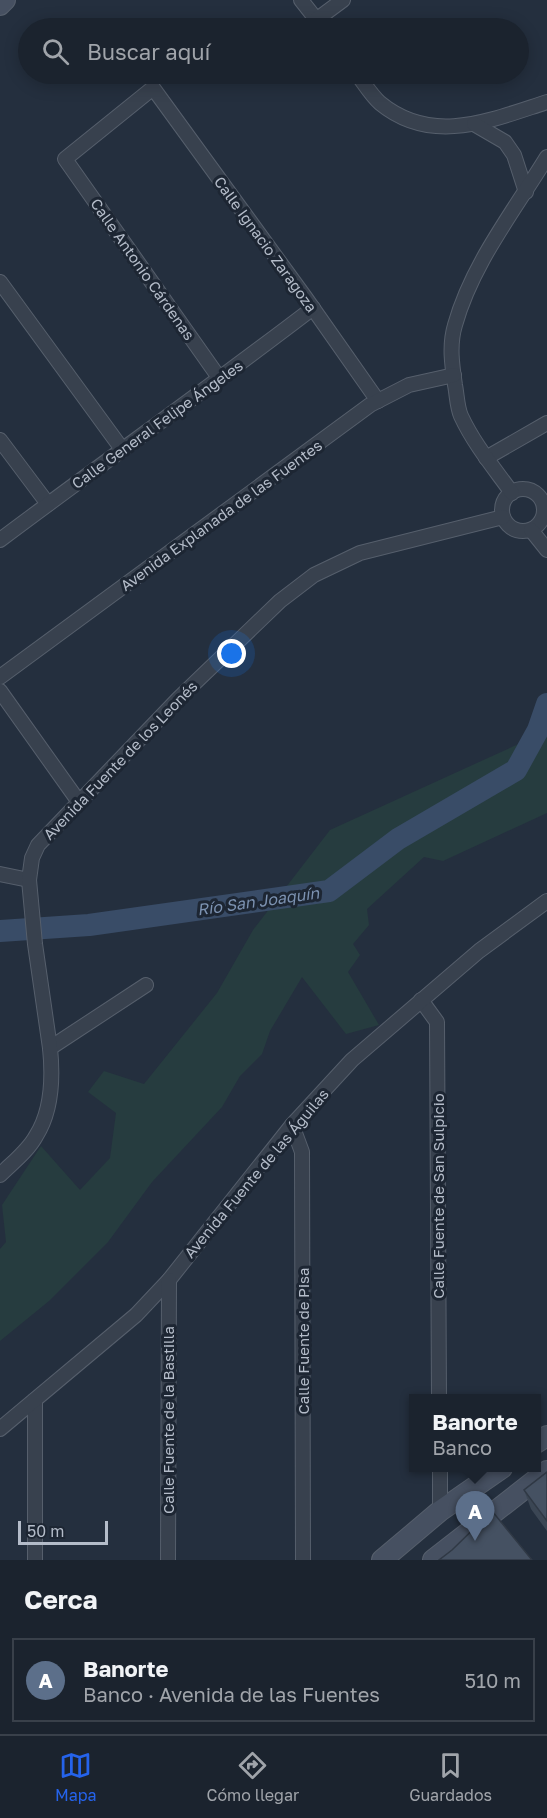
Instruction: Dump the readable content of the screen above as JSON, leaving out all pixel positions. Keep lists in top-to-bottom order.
{
  "streets": {
    "street": [
      "Calle Ignacio Zaragoza",
      "Calle Antonio Cárdenas",
      "Calle General Felipe Ángeles",
      "Avenida Explanada de las Fuentes",
      "Avenida Fuente de los Leonés",
      "Avenida Fuente de las Águilas",
      "Calle Fuente de San Sulpicio",
      "Calle Fuente de Pisa",
      "Calle Fuente de la Bastilla"
    ]
  },
  "crossings": [
    ["Calle Ignacio Zaragoza", "Calle Antonio Cárdenas"],
    ["Calle Ignacio Zaragoza", "Calle General Felipe Ángeles"],
    ["Calle Ignacio Zaragoza", "Avenida Explanada de las Fuentes"],
    ["Calle Antonio Cárdenas", "Calle General Felipe Ángeles"],
    ["Avenida Fuente de las Águilas", "Calle Fuente de San Sulpicio"],
    ["Avenida Fuente de las Águilas", "Calle Fuente de Pisa"],
    ["Avenida Fuente de las Águilas", "Calle Fuente de la Bastilla"]
  ],
  "water": ["Río San Joaquín"],
  "scale_bar": "50 m",
  "page": {
    "search": "Buscar aquí",
    "popup": ["Banorte", "Banco"],
    "pins": "A",
    "scale": "50 m",
    "heading": "Cerca",
    "list": [
      {
        "mark": "A",
        "name": "Banorte",
        "note": "Banco · Avenida de las Fuentes",
        "value": "510 m"
      }
    ],
    "nav": ["Mapa", "Cómo llegar", "Guardados"]
  }
}
